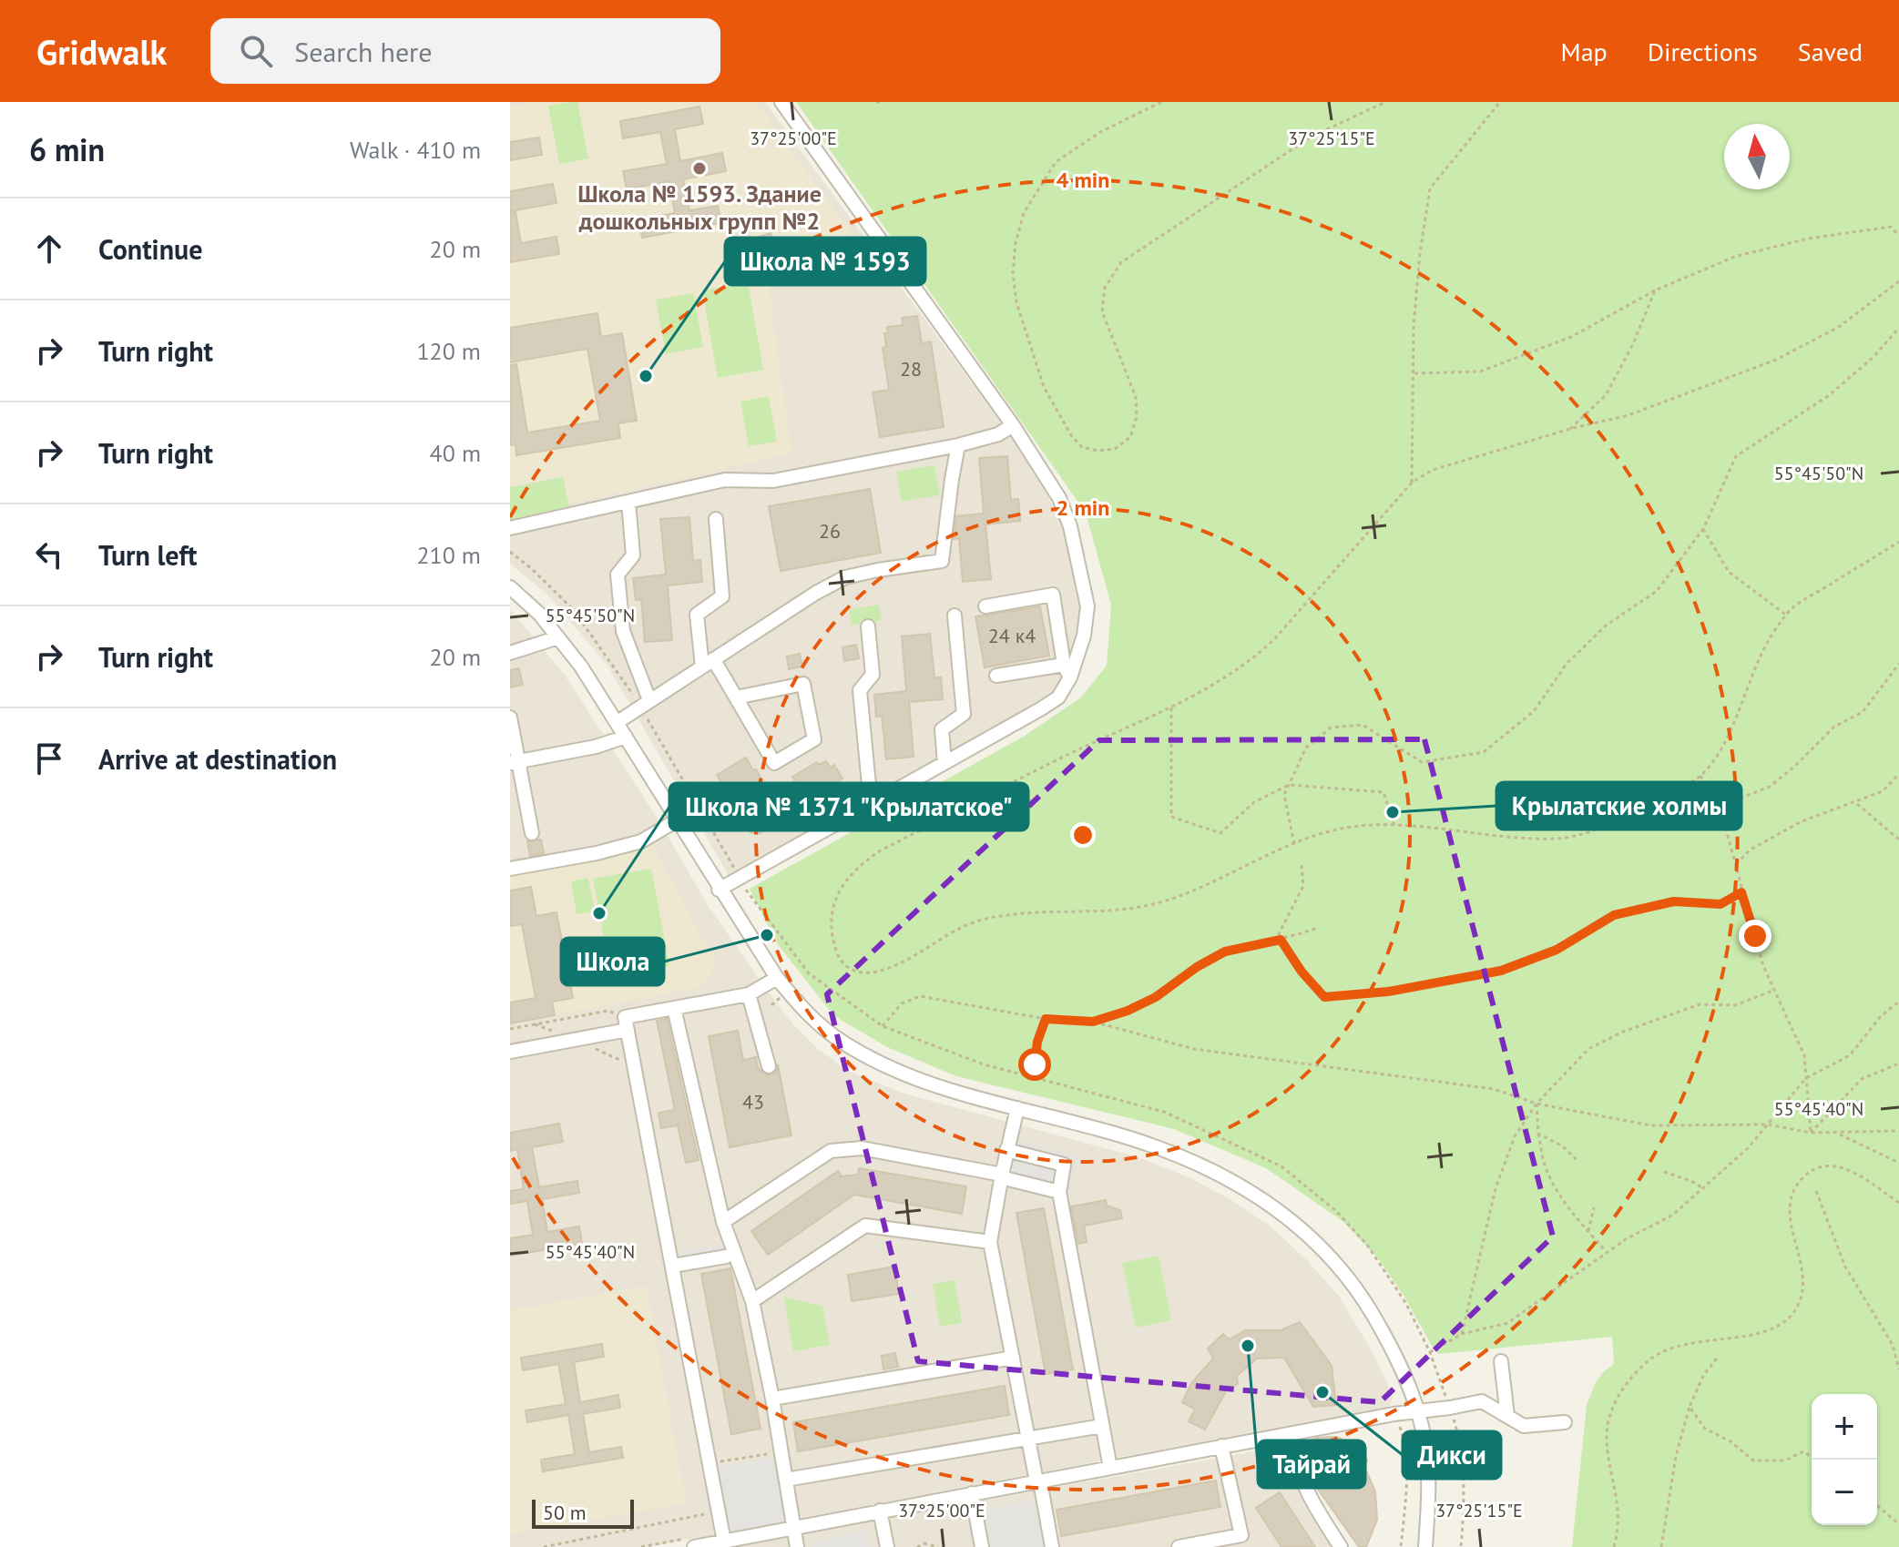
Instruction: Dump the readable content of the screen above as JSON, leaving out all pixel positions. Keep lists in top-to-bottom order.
{
  "places": [
    "Школа № 1593. Здание дошкольных групп №2",
    "Школа № 1593",
    "Крылатские холмы",
    "Школа № 1371 \"Крылатское\"",
    "Школа",
    "Тайрай",
    "Дикси"
  ],
  "house_numbers": [
    "28",
    "26",
    "24 к4",
    "43"
  ],
  "scale_bar": "50 m",
  "north": "top",
  "page": {
    "header": "Gridwalk",
    "search": "Search here",
    "nav": ["Map", "Directions", "Saved"],
    "heading": ["6 min", "Walk · 410 m"],
    "list": [
      ["Continue", "20 m"],
      ["Turn right", "120 m"],
      ["Turn right", "40 m"],
      ["Turn left", "210 m"],
      ["Turn right", "20 m"],
      "Arrive at destination"
    ],
    "map_buttons": ["+", "−"],
    "scale": "50 m"
  },
  "coordinates": [
    "37°25'00\"E",
    "37°25'15\"E",
    "55°45'50\"N",
    "55°45'40\"N"
  ],
  "rings": ["4 min", "2 min"]
}
